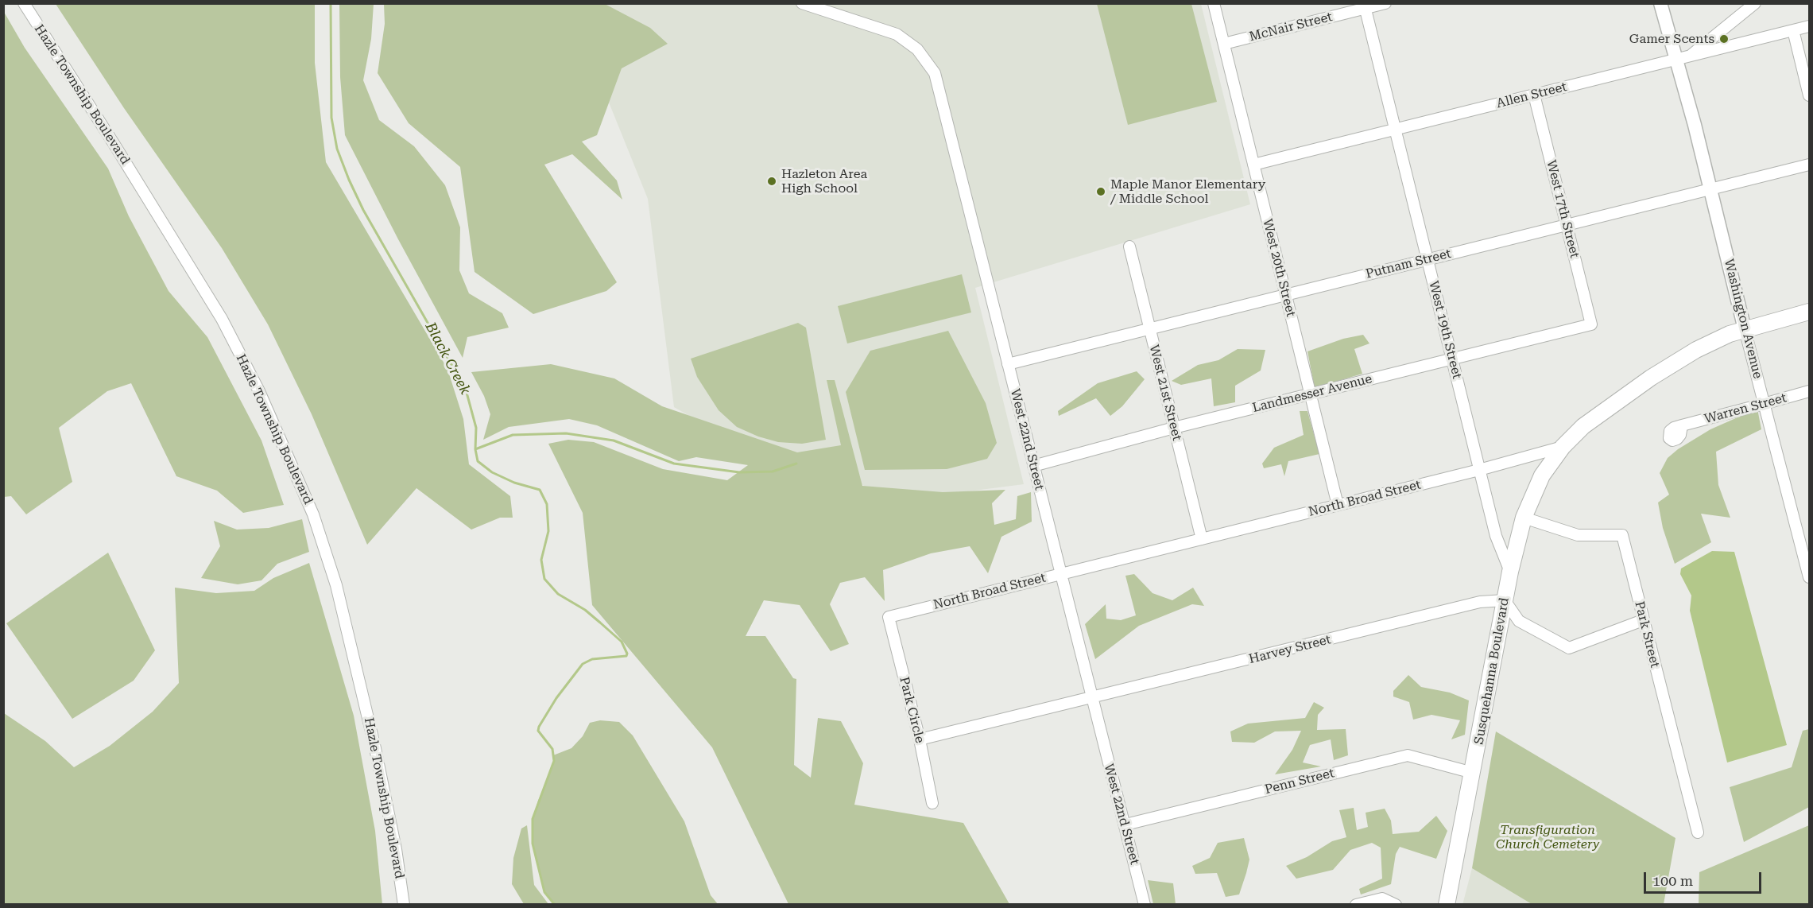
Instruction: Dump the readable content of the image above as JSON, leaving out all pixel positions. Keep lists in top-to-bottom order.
{
  "streets": {
    "highway": ["North Broad Street", "Susquehanna Boulevard"],
    "main road": ["Washington Avenue"],
    "street": [
      "McNair Street",
      "Hazle Township Boulevard",
      "Allen Street",
      "West 17th Street",
      "Putnam Street",
      "West 20th Street",
      "West 19th Street",
      "West 21st Street",
      "Landmesser Avenue",
      "Warren Street",
      "West 22nd Street",
      "Park Street",
      "Harvey Street",
      "Park Circle",
      "Penn Street"
    ]
  },
  "crossings": [
    ["McNair Street", "West 20th Street"],
    ["McNair Street", "West 19th Street"],
    ["Allen Street", "West 17th Street"],
    ["Allen Street", "West 20th Street"],
    ["Allen Street", "Washington Avenue"],
    ["Allen Street", "West 19th Street"],
    ["West 17th Street", "Putnam Street"],
    ["West 17th Street", "Landmesser Avenue"],
    ["Putnam Street", "West 20th Street"],
    ["Putnam Street", "Washington Avenue"],
    ["Putnam Street", "West 19th Street"],
    ["Putnam Street", "West 21st Street"],
    ["Putnam Street", "West 22nd Street"],
    ["West 20th Street", "Landmesser Avenue"],
    ["West 20th Street", "North Broad Street"],
    ["Washington Avenue", "Warren Street"],
    ["Washington Avenue", "North Broad Street"],
    ["West 19th Street", "Landmesser Avenue"],
    ["West 19th Street", "North Broad Street"],
    ["West 19th Street", "Susquehanna Boulevard"],
    ["West 21st Street", "Landmesser Avenue"],
    ["West 21st Street", "North Broad Street"],
    ["Landmesser Avenue", "West 22nd Street"],
    ["West 22nd Street", "North Broad Street"],
    ["West 22nd Street", "Harvey Street"],
    ["West 22nd Street", "Penn Street"],
    ["North Broad Street", "Susquehanna Boulevard"],
    ["North Broad Street", "Park Circle"],
    ["Park Street", "Susquehanna Boulevard"],
    ["Harvey Street", "Susquehanna Boulevard"],
    ["Harvey Street", "Park Circle"],
    ["Susquehanna Boulevard", "Penn Street"]
  ],
  "water": ["Black Creek"],
  "parks": ["Transfiguration Church Cemetery"],
  "places": ["Gamer Scents", "Hazleton Area High School", "Maple Manor Elementary / Middle School"],
  "scale_bar": "100 m"
}
